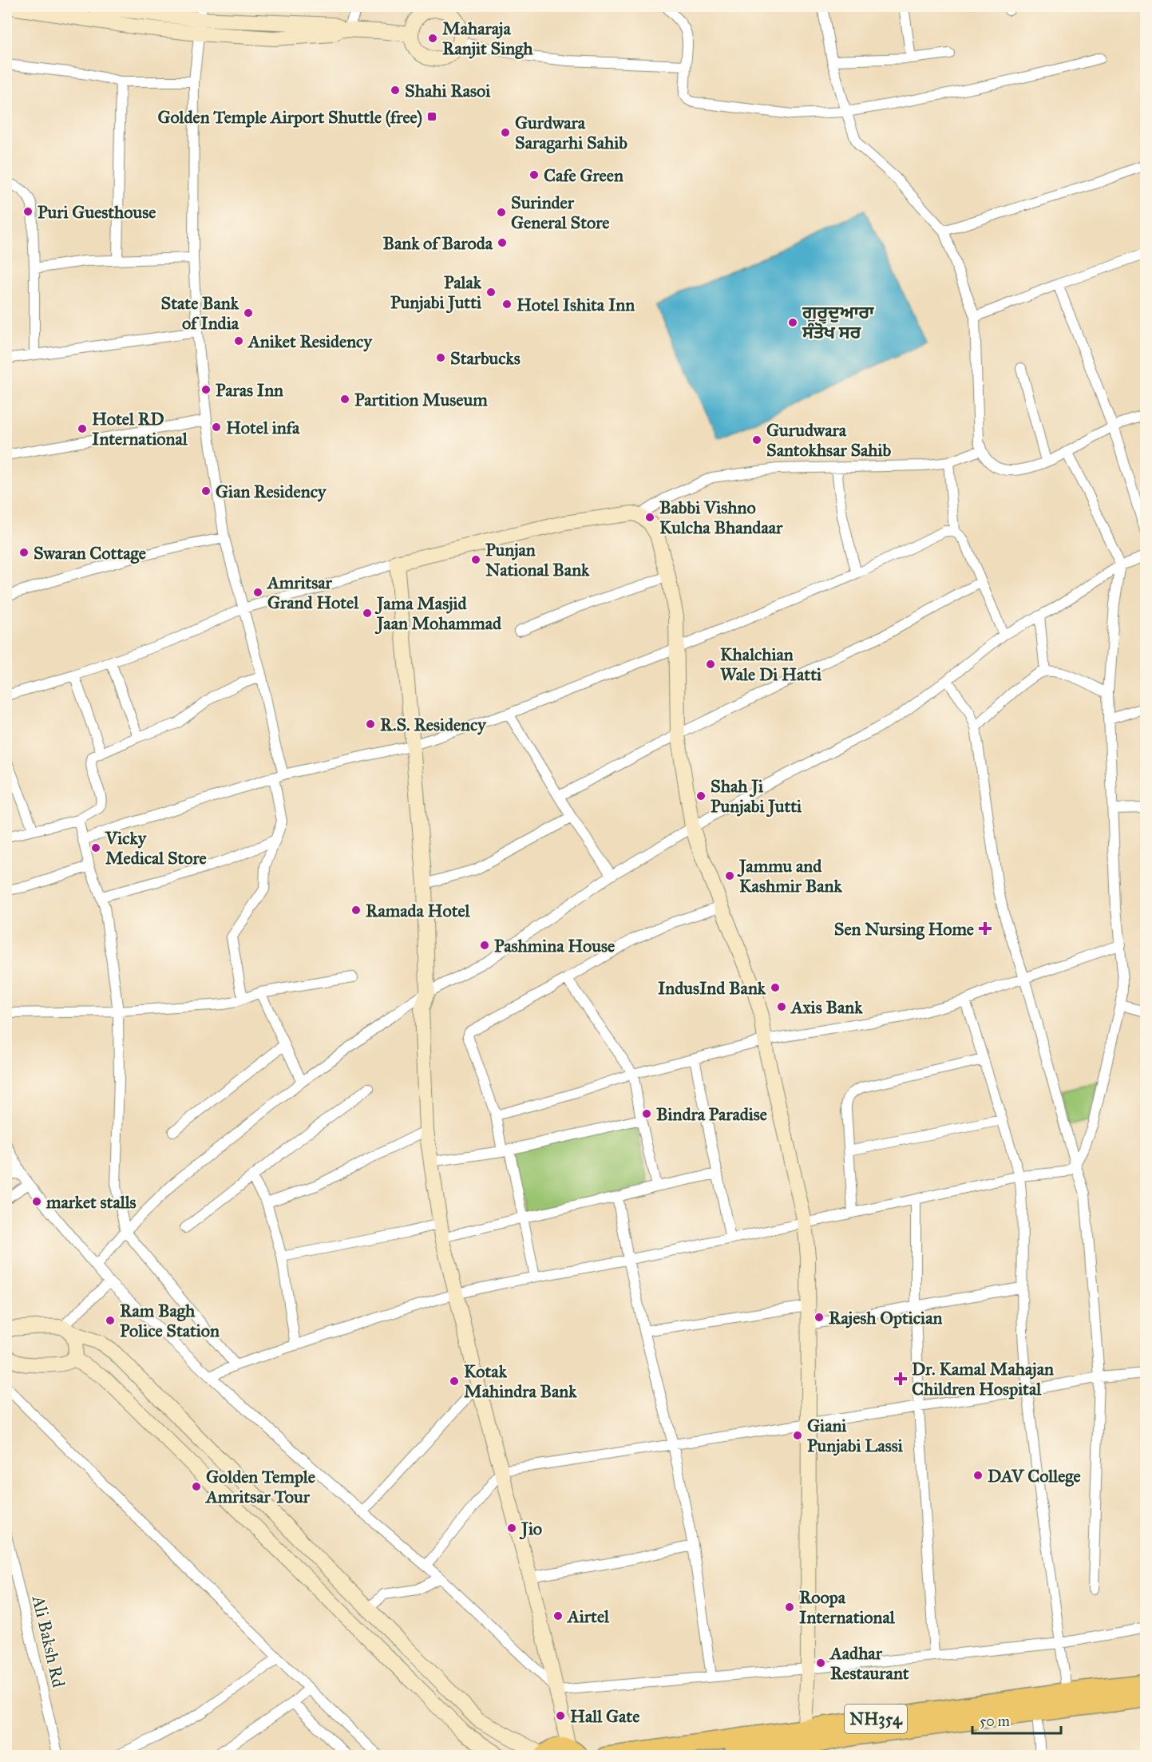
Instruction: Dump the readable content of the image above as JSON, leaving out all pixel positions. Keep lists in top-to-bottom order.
{
  "streets": {
    "highway": ["NH354"],
    "street": ["Ali Baksh Rd"]
  },
  "places": {
    "other": [
      "Maharaja Ranjit Singh",
      "Shahi Rasoi",
      "Gurdwara Saragarhi Sahib",
      "Cafe Green",
      "Puri Guesthouse",
      "Surinder General Store",
      "Bank of Baroda",
      "Palak Punjabi Jutti",
      "Hotel Ishita Inn",
      "State Bank of India",
      "ਗੁਰੂਦੁਆਰਾ ਸੰਤੋਖ ਸਰ",
      "Aniket Residency",
      "Starbucks",
      "Paras Inn",
      "Partition Museum",
      "Hotel infa",
      "Hotel RD International",
      "Gurudwara Santokhsar Sahib",
      "Gian Residency",
      "Babbi Vishno Kulcha Bhandaar",
      "Swaran Cottage",
      "Punjan National Bank",
      "Amritsar Grand Hotel",
      "Jama Masjid Jaan Mohammad",
      "Khalchian Wale Di Hatti",
      "R.S. Residency",
      "Shah Ji Punjabi Jutti",
      "Vicky Medical Store",
      "Jammu and Kashmir Bank",
      "Ramada Hotel",
      "Pashmina House",
      "IndusInd Bank",
      "Axis Bank",
      "Bindra Paradise",
      "market stalls",
      "Rajesh Optician",
      "Ram Bagh Police Station",
      "Kotak Mahindra Bank",
      "Giani Punjabi Lassi",
      "DAV College",
      "Golden Temple Amritsar Tour",
      "Jio",
      "Roopa International",
      "Airtel",
      "Aadhar Restaurant",
      "Hall Gate"
    ],
    "transit": ["Golden Temple Airport Shuttle (free)"],
    "health": ["Sen Nursing Home", "Dr. Kamal Mahajan Children Hospital"]
  },
  "scale_bar": "50 m"
}
